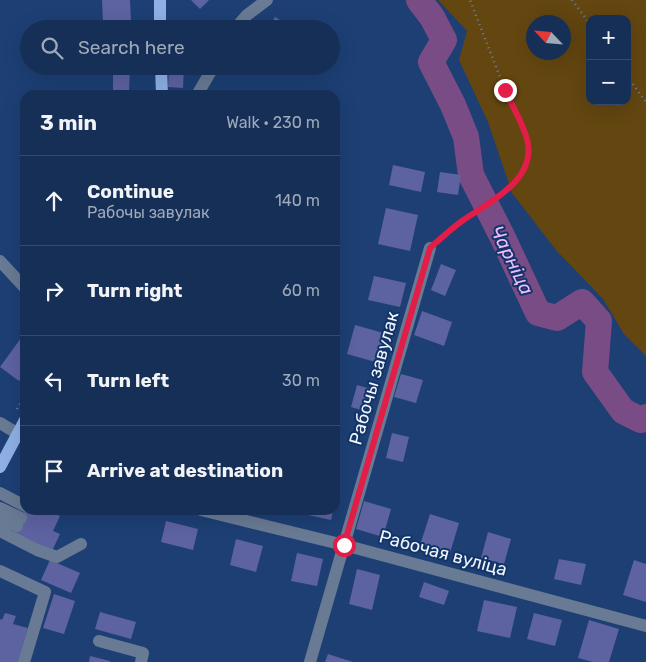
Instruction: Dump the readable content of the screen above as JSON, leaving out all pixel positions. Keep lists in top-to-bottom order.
{
  "streets": {
    "street": ["Рабочы завулак", "Рабочая вуліца"]
  },
  "crossings": [
    ["Рабочы завулак", "Рабочая вуліца"]
  ],
  "water": ["Чарніца"],
  "north": "top left",
  "page": {
    "map_buttons": ["+", "−"],
    "search": "Search here",
    "heading": ["3 min", "Walk · 230 m"],
    "list": [
      ["Continue", "Рабочы завулак", "140 m"],
      ["Turn right", "60 m"],
      ["Turn left", "30 m"],
      "Arrive at destination"
    ]
  }
}
